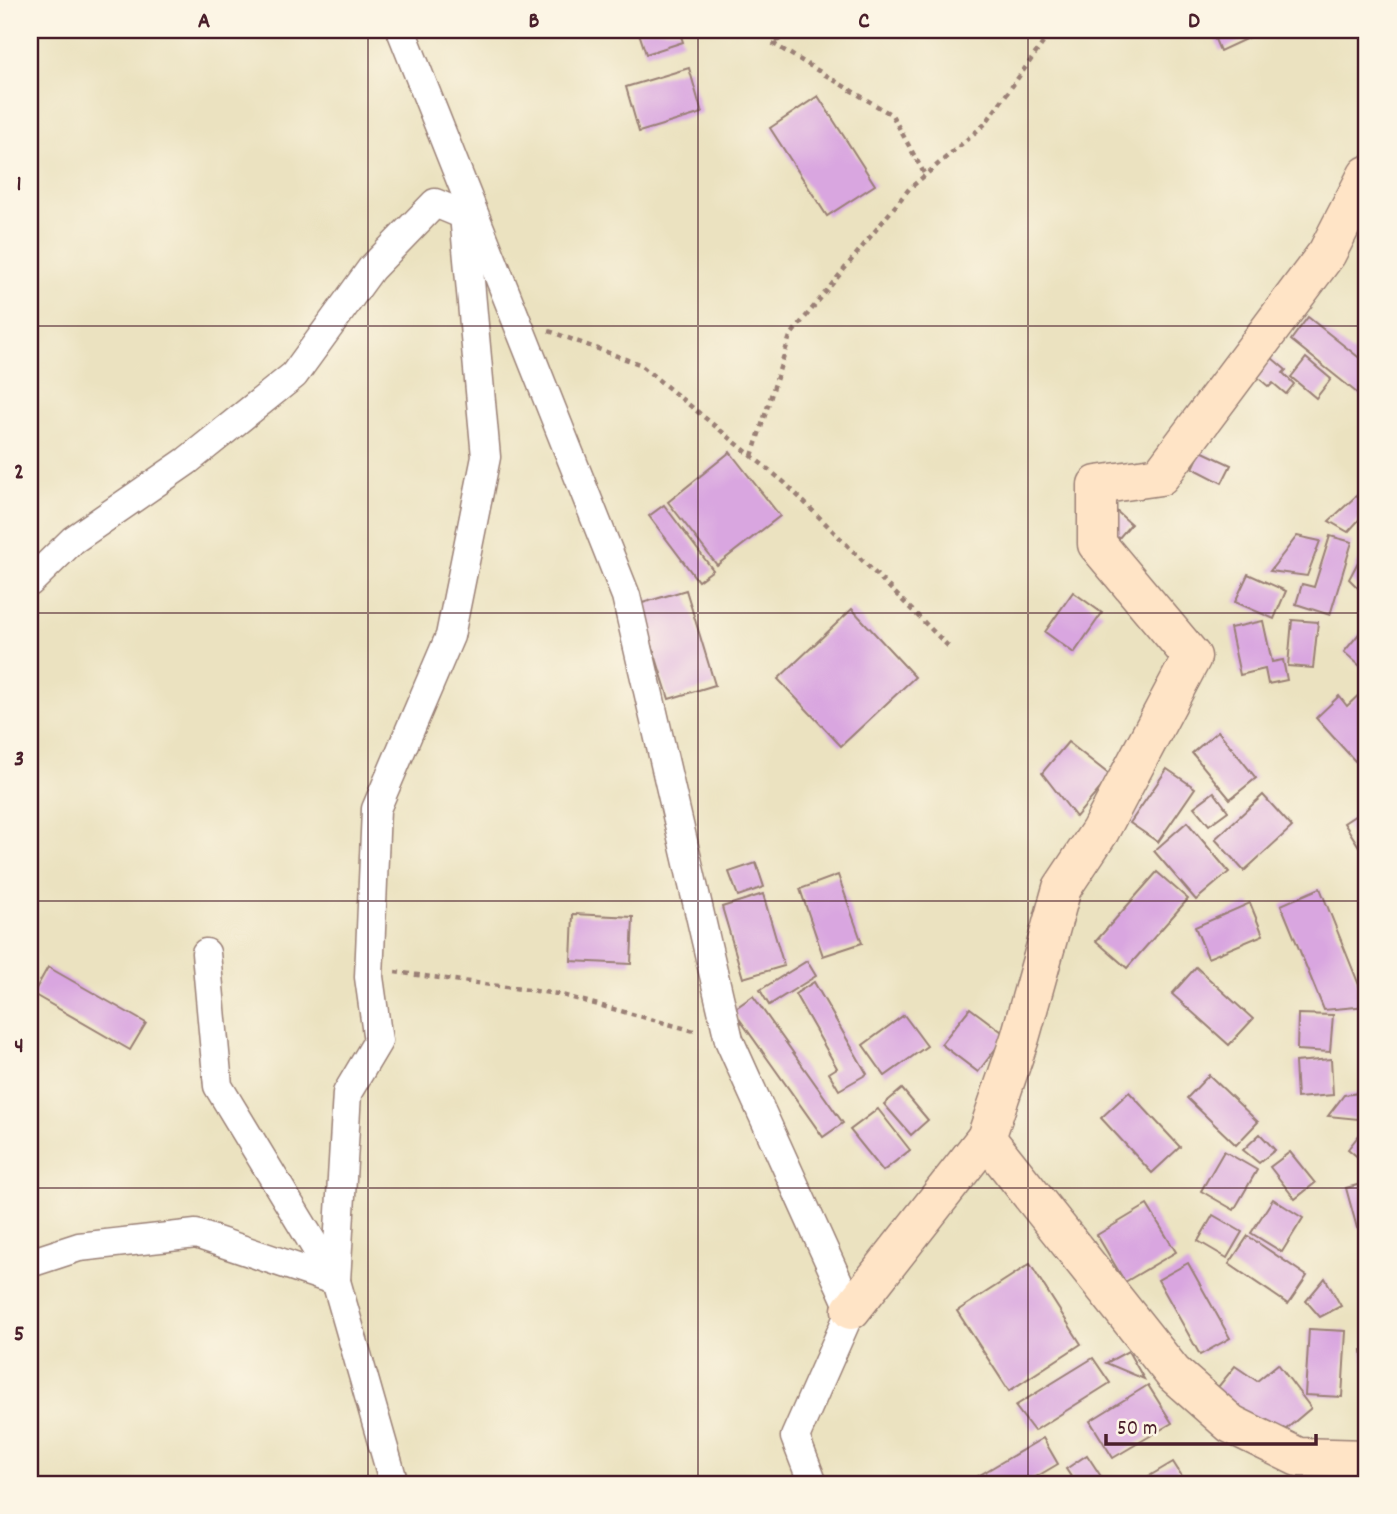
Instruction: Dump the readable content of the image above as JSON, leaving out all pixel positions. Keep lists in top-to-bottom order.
{
  "scale_bar": "50 m",
  "grid": {
    "columns": [
      "A",
      "B",
      "C",
      "D"
    ],
    "rows": [
      "1",
      "2",
      "3",
      "4",
      "5"
    ]
  }
}
